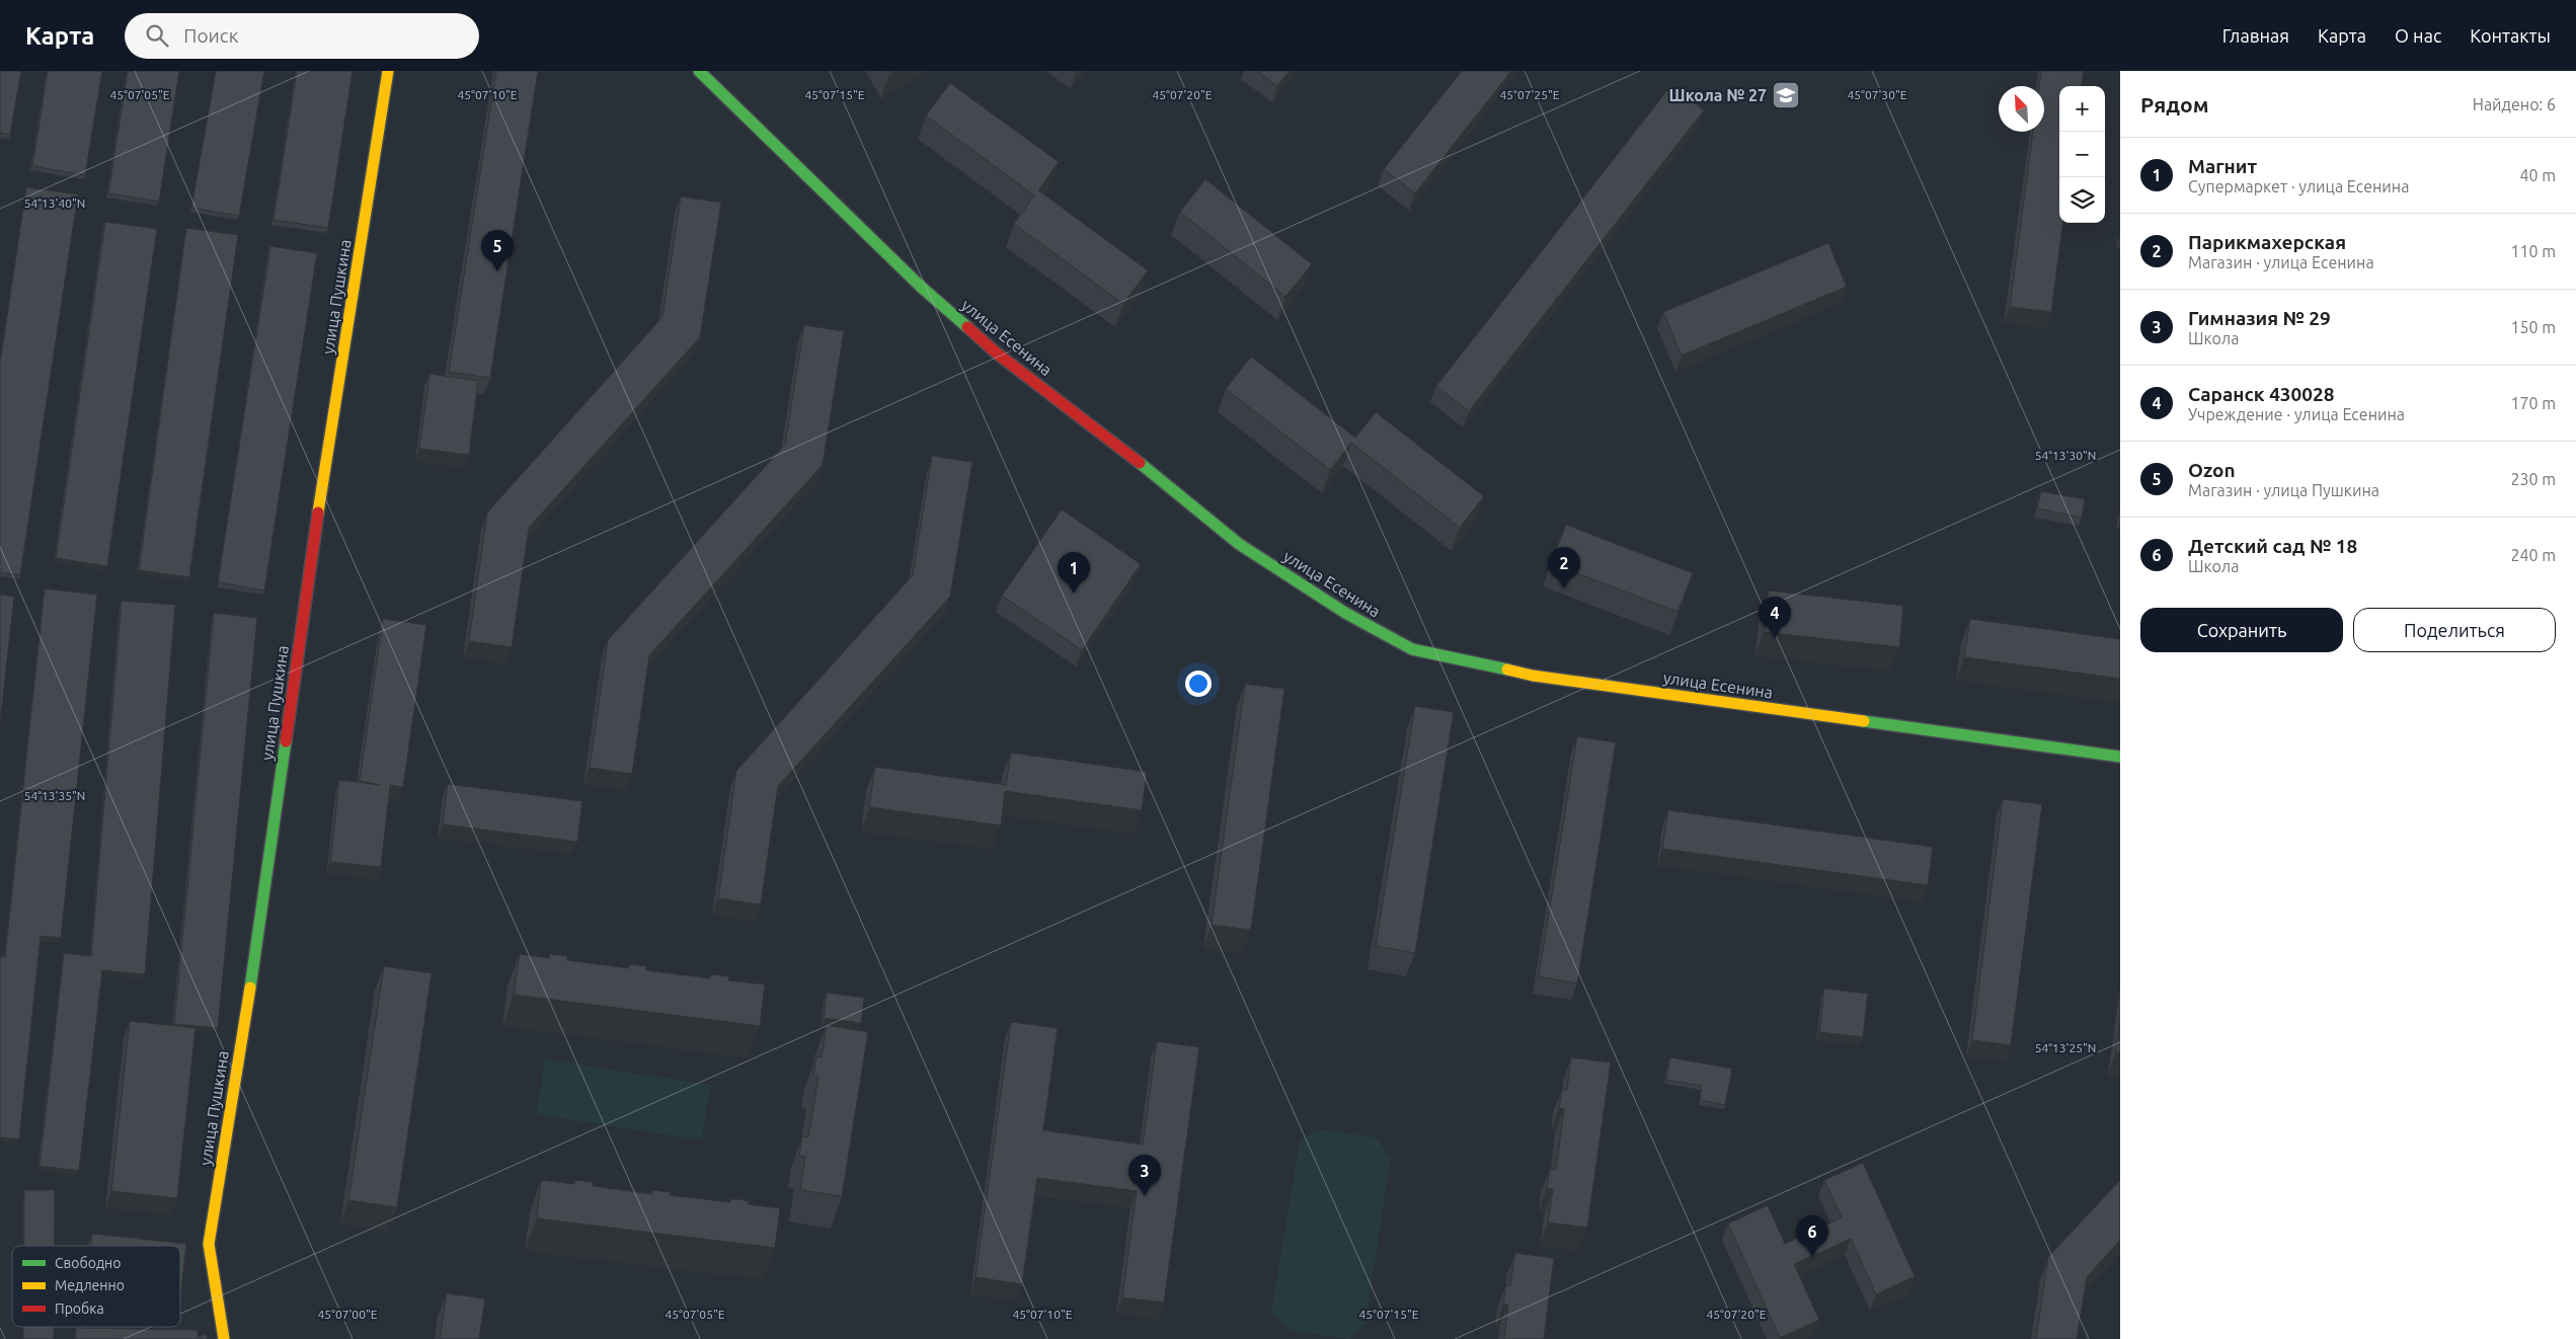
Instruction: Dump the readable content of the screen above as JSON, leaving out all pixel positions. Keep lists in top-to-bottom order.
{
  "streets": {
    "street": ["улица Пушкина", "улица Есенина"]
  },
  "places": {
    "school or university": ["Школа № 27"]
  },
  "legend": ["Свободно", "Медленно", "Пробка"],
  "north": "top left",
  "page": {
    "header": "Карта",
    "search": "Поиск",
    "nav": [
      "Главная",
      "Карта",
      "О нас",
      "Контакты"
    ],
    "heading": ["Рядом", "Найдено: 6"],
    "map_buttons": ["+", "−"],
    "list": [
      {
        "mark": "1",
        "name": "Магнит",
        "note": "Супермаркет · улица Есенина",
        "value": "40 m"
      },
      {
        "mark": "2",
        "name": "Парикмахерская",
        "note": "Магазин · улица Есенина",
        "value": "110 m"
      },
      {
        "mark": "3",
        "name": "Гимназия № 29",
        "note": "Школа",
        "value": "150 m"
      },
      {
        "mark": "4",
        "name": "Саранск 430028",
        "note": "Учреждение · улица Есенина",
        "value": "170 m"
      },
      {
        "mark": "5",
        "name": "Ozon",
        "note": "Магазин · улица Пушкина",
        "value": "230 m"
      },
      {
        "mark": "6",
        "name": "Детский сад № 18",
        "note": "Школа",
        "value": "240 m"
      }
    ],
    "pins": [
      "5",
      "2",
      "1",
      "4",
      "3",
      "6"
    ],
    "buttons": ["Сохранить", "Поделиться"]
  },
  "coordinates": [
    "45°07'05\"E",
    "45°07'10\"E",
    "45°07'15\"E",
    "45°07'20\"E",
    "45°07'25\"E",
    "45°07'30\"E",
    "54°13'40\"N",
    "54°13'30\"N",
    "54°13'35\"N",
    "54°13'25\"N",
    "45°07'00\"E"
  ]
}
